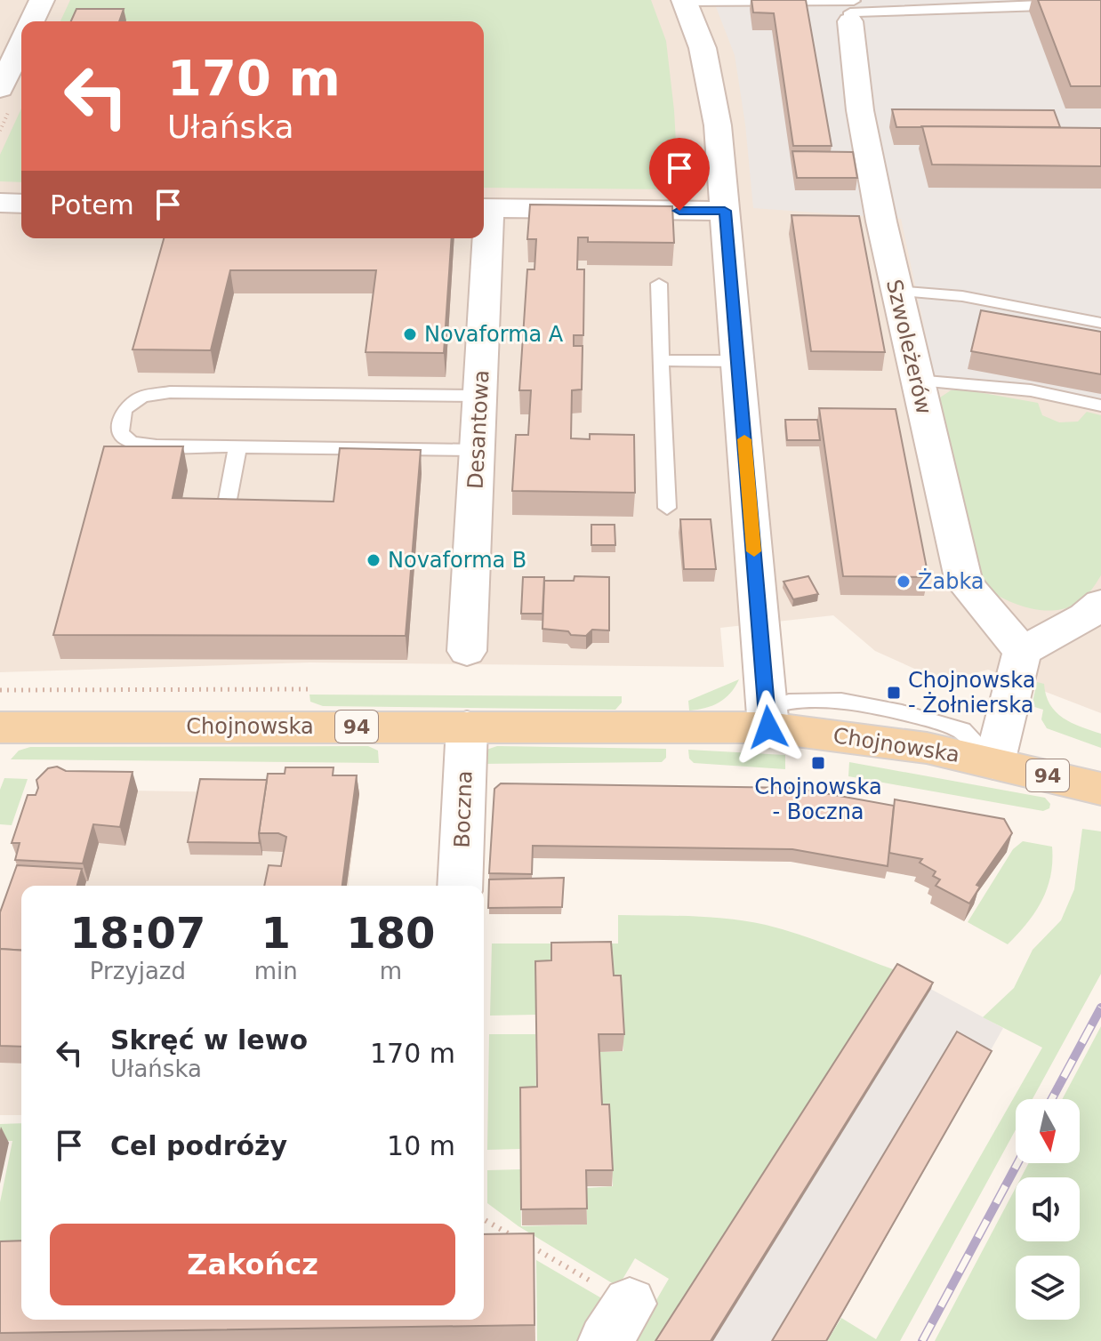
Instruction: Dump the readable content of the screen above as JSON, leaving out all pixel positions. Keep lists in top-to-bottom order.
{
  "streets": {
    "main road": ["Chojnowska", "94"],
    "street": ["Szwoleżerów", "Desantowa", "Boczna"]
  },
  "crossings": [
    ["Chojnowska", "Boczna"]
  ],
  "places": {
    "other": ["Novaforma A", "Novaforma B", "Żabka"],
    "transit": ["Chojnowska - Żołnierska", "Chojnowska - Boczna"]
  },
  "north": "bottom",
  "page": {
    "turn": ["170 m", "Ułańska"],
    "then": "Potem",
    "eta": [
      "18:07",
      "Przyjazd",
      "1",
      "min",
      "180",
      "m"
    ],
    "list": [
      {
        "name": "Skręć w lewo",
        "note": "Ułańska",
        "value": "170 m"
      },
      {
        "name": "Cel podróży",
        "value": "10 m"
      }
    ],
    "buttons": "Zakończ"
  }
}
